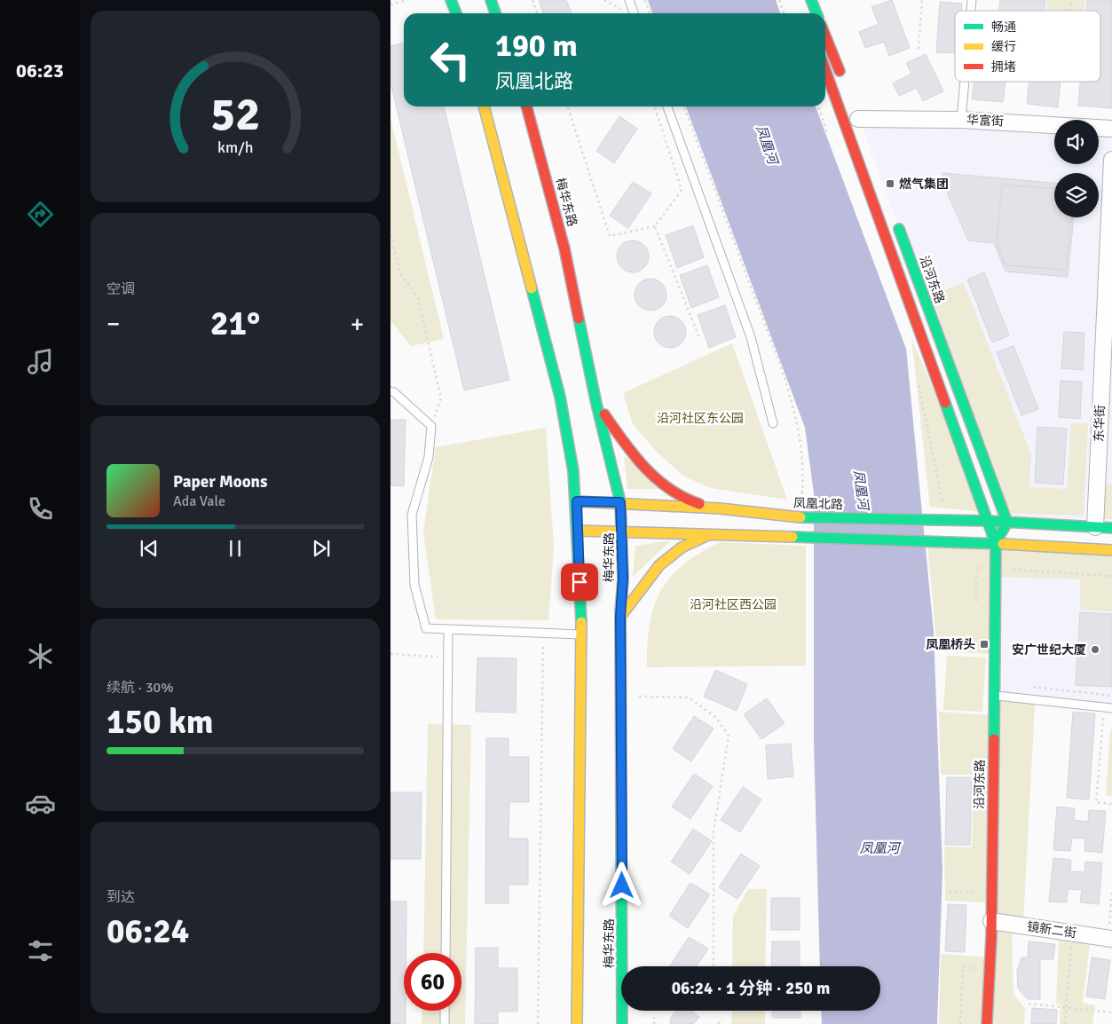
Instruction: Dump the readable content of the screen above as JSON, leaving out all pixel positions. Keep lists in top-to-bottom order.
{
  "streets": {
    "main road": ["梅华东路", "沿河东路", "凤凰北路"],
    "street": ["华富街", "东华街", "镜新二街"]
  },
  "crossings": [
    ["梅华东路", "凤凰北路"],
    ["沿河东路", "凤凰北路"],
    ["沿河东路", "镜新二街"],
    ["东华街", "凤凰北路"]
  ],
  "water": ["凤凰河"],
  "parks": ["沿河社区东公园", "沿河社区西公园"],
  "places": {
    "transit": ["燃气集团", "凤凰桥头"],
    "other": ["安广世纪大厦"]
  },
  "legend": ["畅通", "缓行", "拥堵"],
  "page": {
    "tabs": "06:23",
    "turn": ["190 m", "凤凰北路"],
    "tile": [
      "空调",
      ["续航 · 30%", "150 km"],
      ["到达", "06:24"]
    ],
    "heat": ["−", "21°", "+"],
    "song": ["Paper Moons", "Ada Vale"],
    "limit": "60",
    "trip": "06:24 · 1 分钟 · 250 m",
    "gauge": ["52", "km/h"]
  }
}
